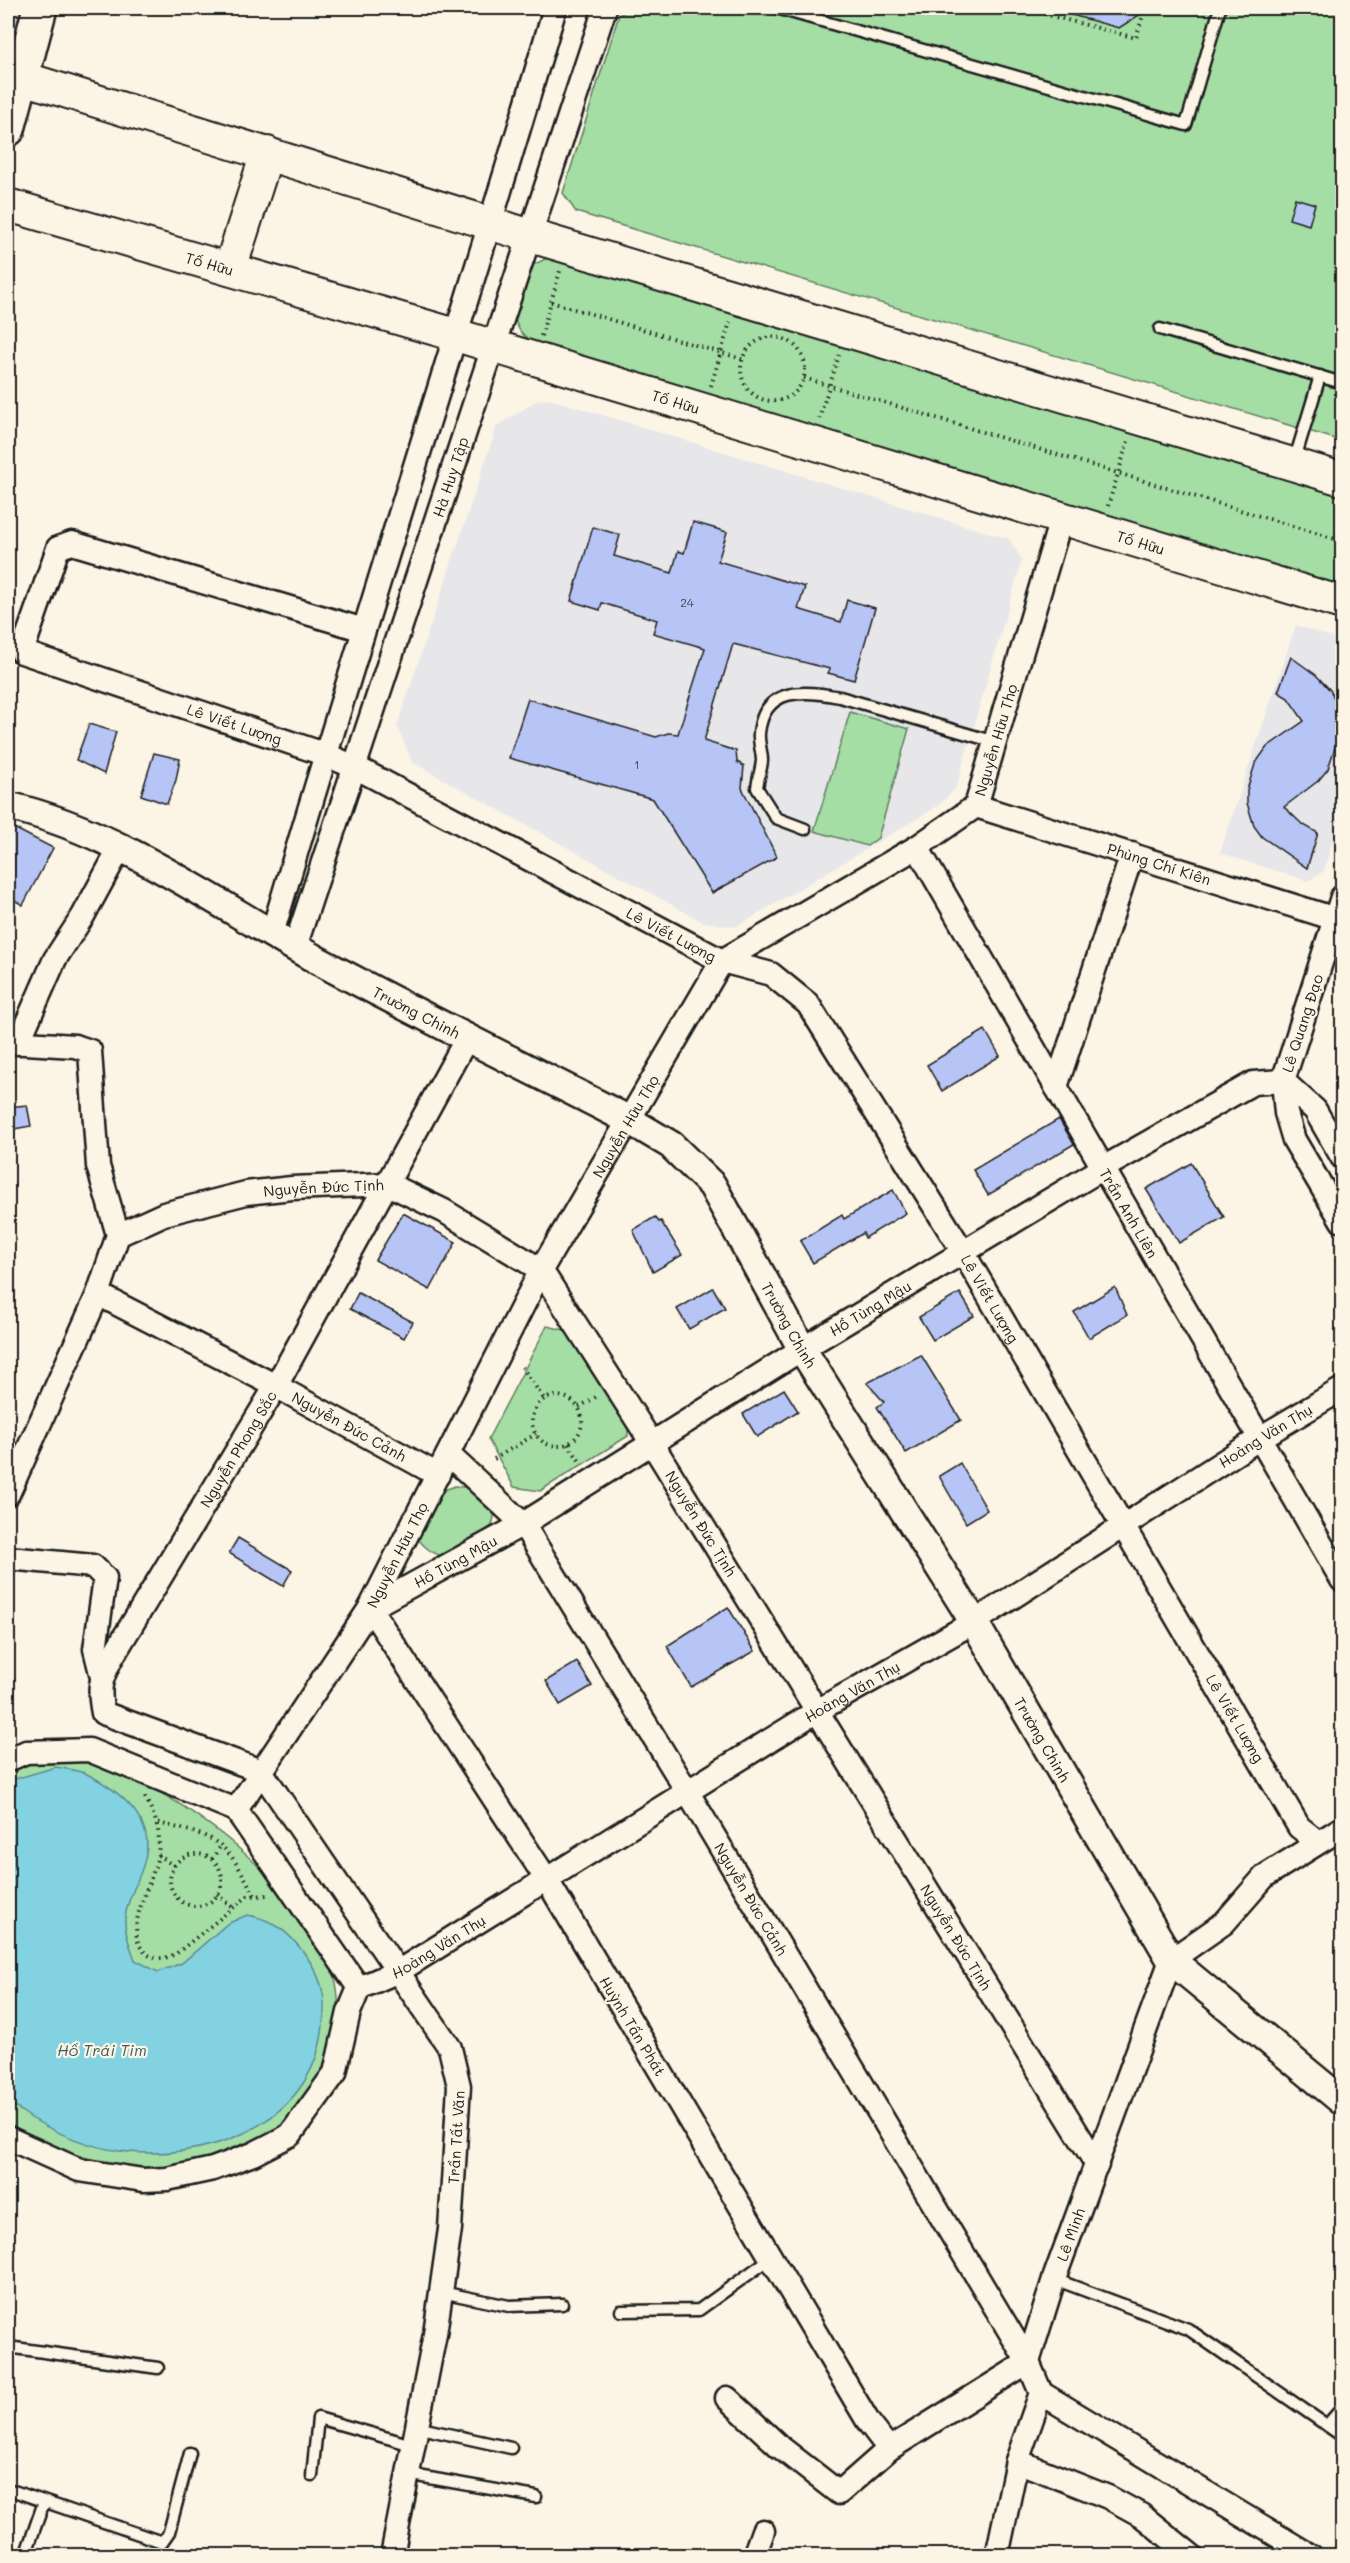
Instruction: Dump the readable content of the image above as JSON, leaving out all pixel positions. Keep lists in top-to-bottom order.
{
  "streets": {
    "main road": ["Tố Hữu"],
    "street": [
      "Hà Huy Tập",
      "Lê Viết Lượng",
      "Nguyễn Hữu Thọ",
      "Phùng Chí Kiên",
      "Trường Chinh",
      "Lê Quang Đạo",
      "Nguyễn Đức Tịnh",
      "Trần Anh Liên",
      "Hồ Tùng Mậu",
      "Nguyễn Đức Cảnh",
      "Hoàng Văn Thụ",
      "Nguyễn Phong Sắc",
      "Huỳnh Tấn Phát",
      "Trần Tất Văn",
      "Lê Minh"
    ]
  },
  "crossings": [
    ["Tố Hữu", "Hà Huy Tập"],
    ["Tố Hữu", "Nguyễn Hữu Thọ"],
    ["Hà Huy Tập", "Lê Viết Lượng"],
    ["Hà Huy Tập", "Trường Chinh"],
    ["Lê Viết Lượng", "Nguyễn Hữu Thọ"],
    ["Lê Viết Lượng", "Hồ Tùng Mậu"],
    ["Lê Viết Lượng", "Hoàng Văn Thụ"],
    ["Nguyễn Hữu Thọ", "Phùng Chí Kiên"],
    ["Nguyễn Hữu Thọ", "Trường Chinh"],
    ["Nguyễn Hữu Thọ", "Nguyễn Đức Tịnh"],
    ["Nguyễn Hữu Thọ", "Trần Anh Liên"],
    ["Nguyễn Hữu Thọ", "Hồ Tùng Mậu"],
    ["Nguyễn Hữu Thọ", "Nguyễn Đức Cảnh"],
    ["Nguyễn Hữu Thọ", "Huỳnh Tấn Phát"],
    ["Nguyễn Hữu Thọ", "Trần Tất Văn"],
    ["Phùng Chí Kiên", "Lê Quang Đạo"],
    ["Trường Chinh", "Hồ Tùng Mậu"],
    ["Trường Chinh", "Hoàng Văn Thụ"],
    ["Trường Chinh", "Nguyễn Phong Sắc"],
    ["Trường Chinh", "Lê Minh"],
    ["Lê Quang Đạo", "Hồ Tùng Mậu"],
    ["Nguyễn Đức Tịnh", "Hồ Tùng Mậu"],
    ["Nguyễn Đức Tịnh", "Hoàng Văn Thụ"],
    ["Nguyễn Đức Tịnh", "Nguyễn Phong Sắc"],
    ["Nguyễn Đức Tịnh", "Lê Minh"],
    ["Trần Anh Liên", "Hồ Tùng Mậu"],
    ["Trần Anh Liên", "Hoàng Văn Thụ"],
    ["Hồ Tùng Mậu", "Nguyễn Đức Cảnh"],
    ["Hồ Tùng Mậu", "Huỳnh Tấn Phát"],
    ["Nguyễn Đức Cảnh", "Hoàng Văn Thụ"],
    ["Nguyễn Đức Cảnh", "Nguyễn Phong Sắc"],
    ["Nguyễn Đức Cảnh", "Lê Minh"],
    ["Hoàng Văn Thụ", "Huỳnh Tấn Phát"],
    ["Hoàng Văn Thụ", "Trần Tất Văn"]
  ],
  "water": ["Hồ Trái Tim"],
  "house_numbers": ["24", "1"]
}
